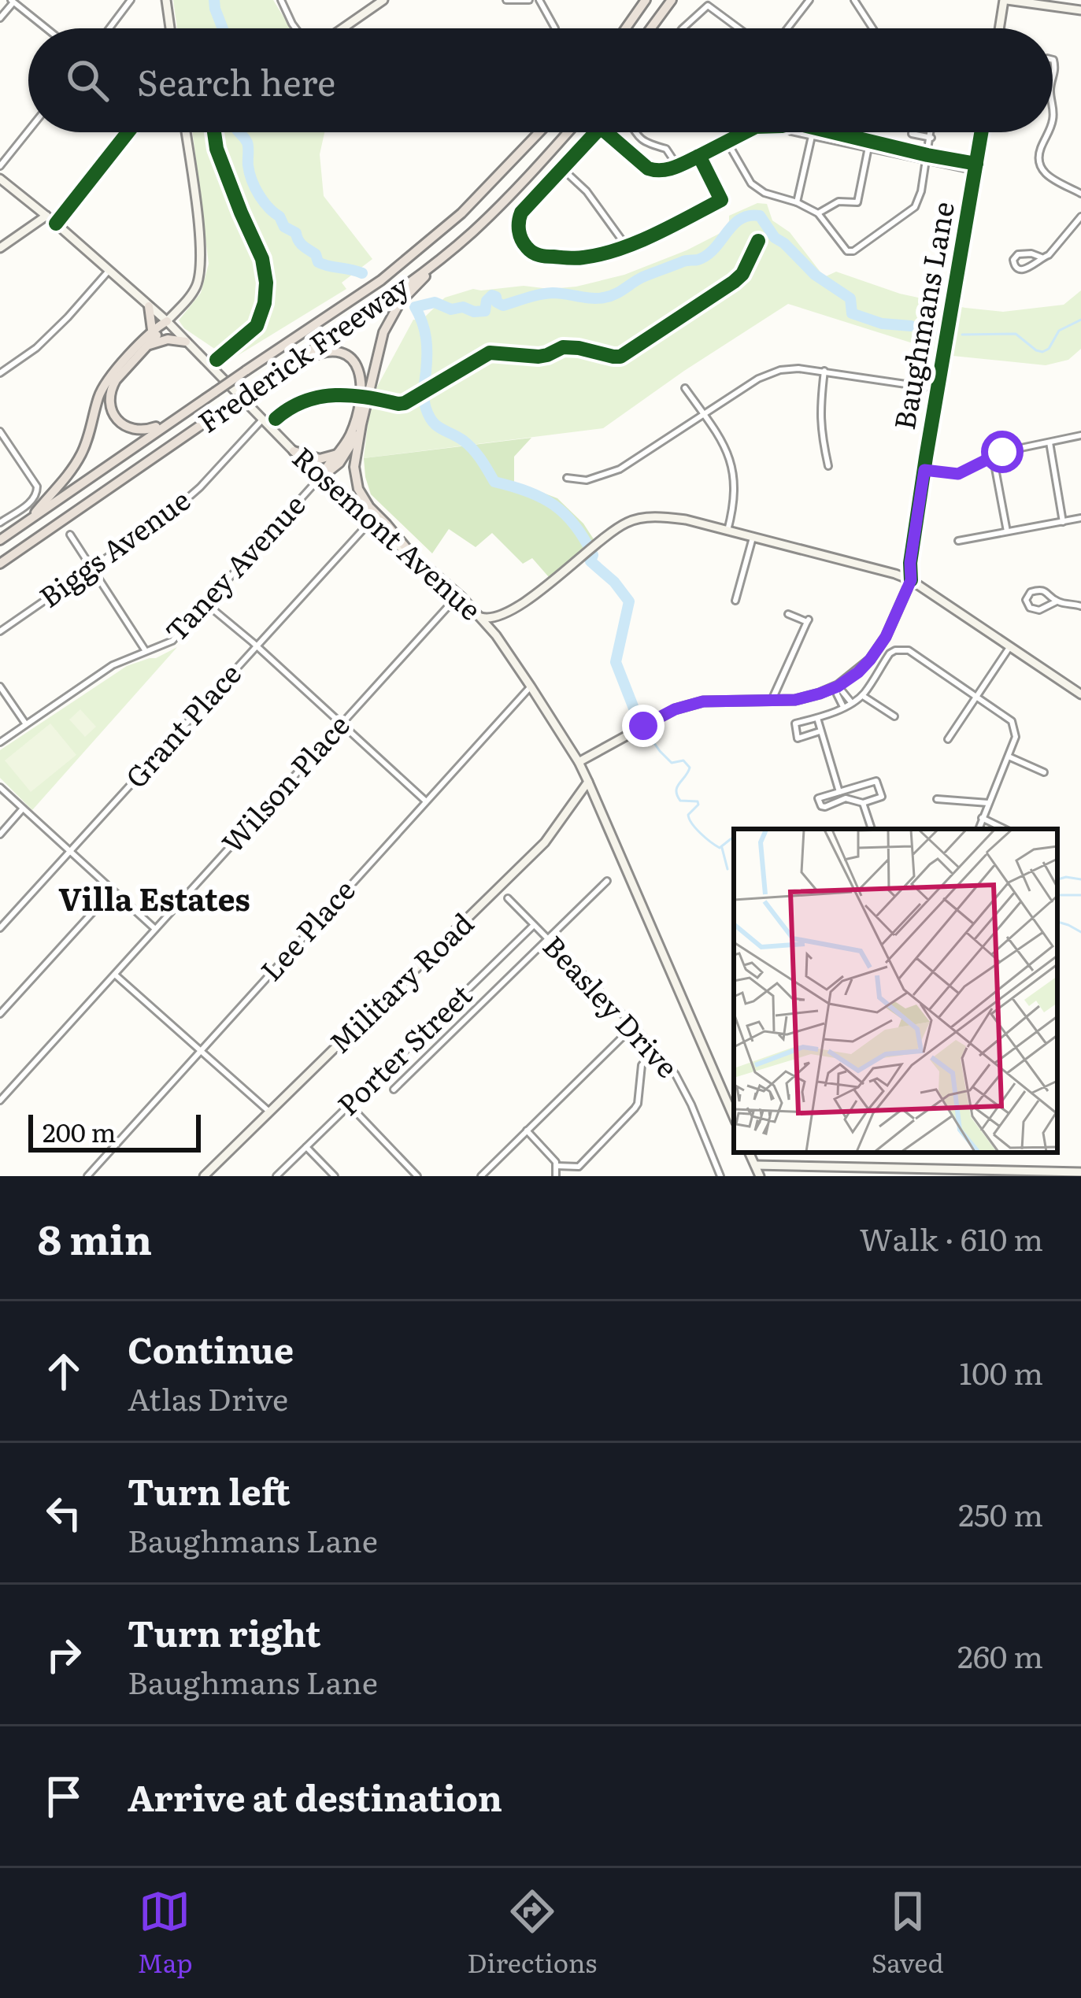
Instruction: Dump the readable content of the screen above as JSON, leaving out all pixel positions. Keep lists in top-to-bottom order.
{
  "streets": {
    "highway": ["Frederick Freeway"],
    "street": [
      "Baughmans Lane",
      "Rosemont Avenue",
      "Biggs Avenue",
      "Taney Avenue",
      "Grant Place",
      "Wilson Place",
      "Lee Place",
      "Military Road",
      "Beasley Drive",
      "Porter Street"
    ]
  },
  "crossings": [
    ["Baughmans Lane", "Rosemont Avenue"],
    ["Rosemont Avenue", "Biggs Avenue"],
    ["Rosemont Avenue", "Taney Avenue"],
    ["Rosemont Avenue", "Grant Place"],
    ["Rosemont Avenue", "Wilson Place"],
    ["Rosemont Avenue", "Lee Place"],
    ["Rosemont Avenue", "Military Road"],
    ["Beasley Drive", "Porter Street"]
  ],
  "districts": ["Villa Estates"],
  "scale_bar": "200 m",
  "page": {
    "search": "Search here",
    "scale": "200 m",
    "heading": ["8 min", "Walk · 610 m"],
    "list": [
      ["Continue", "Atlas Drive", "100 m"],
      ["Turn left", "Baughmans Lane", "250 m"],
      ["Turn right", "Baughmans Lane", "260 m"],
      "Arrive at destination"
    ],
    "nav": ["Map", "Directions", "Saved"]
  }
}
